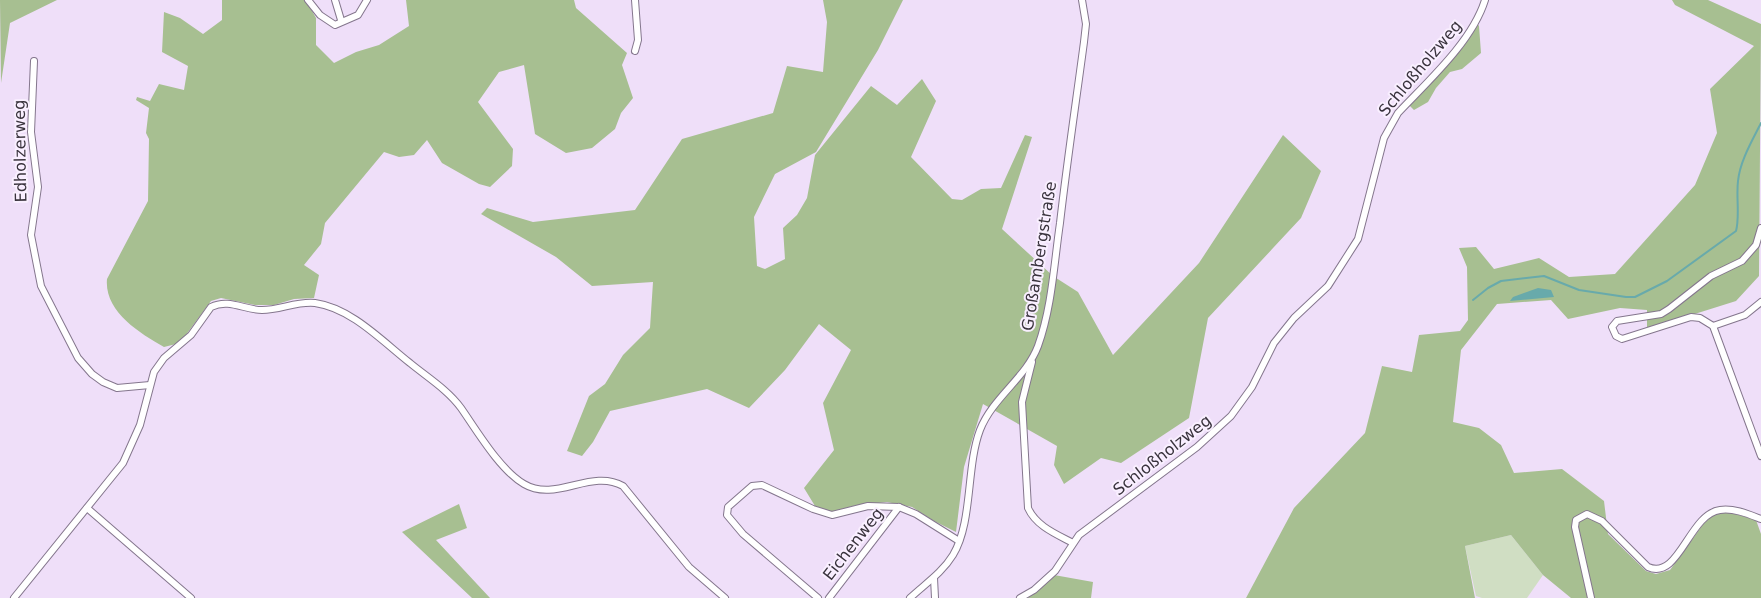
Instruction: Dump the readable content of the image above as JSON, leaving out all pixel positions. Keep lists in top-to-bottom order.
{
  "streets": {
    "street": [
      "Schloßholzweg",
      "Edholzerweg",
      "Großambergstraße",
      "Eichenweg"
    ]
  }
}
